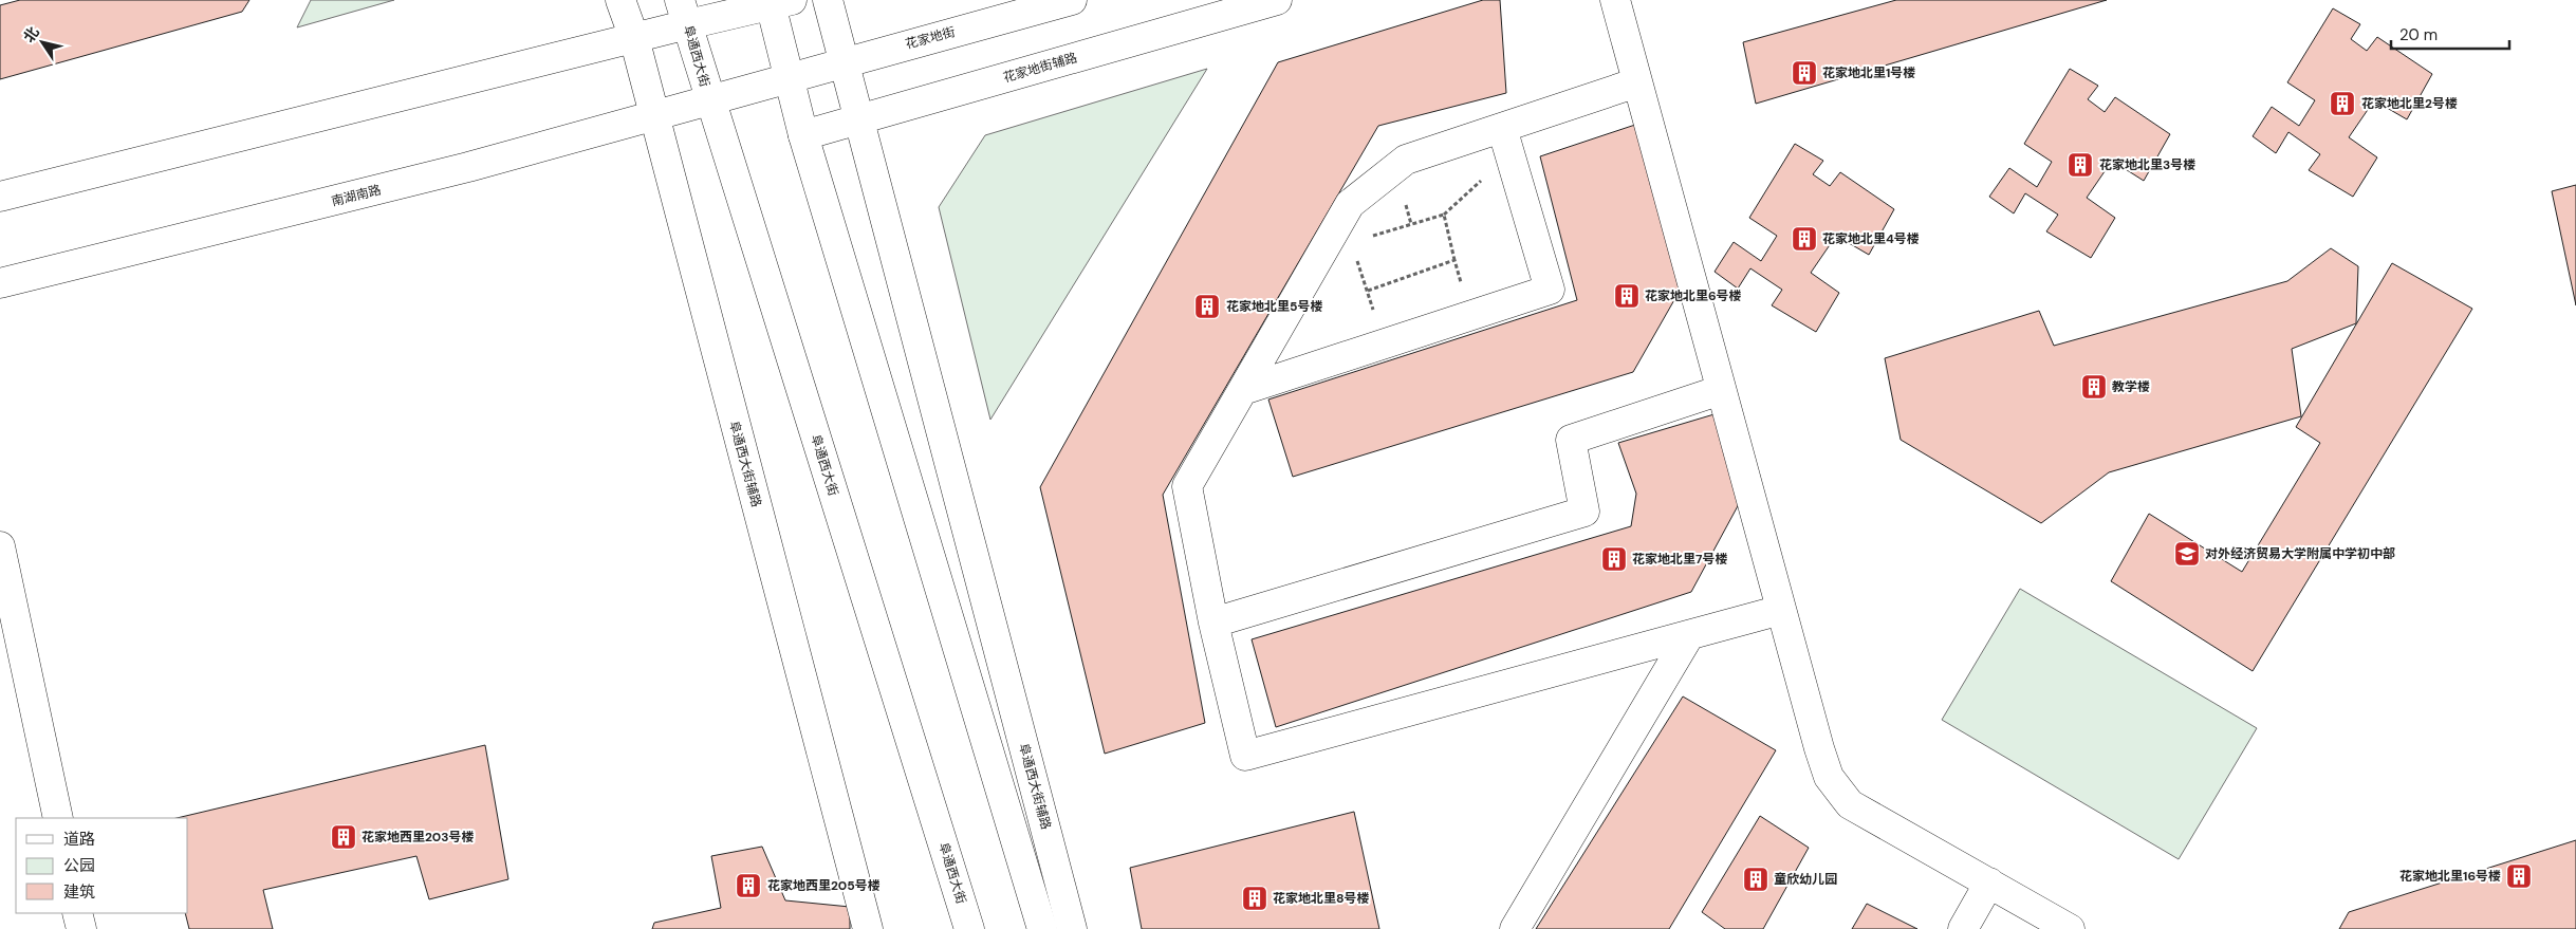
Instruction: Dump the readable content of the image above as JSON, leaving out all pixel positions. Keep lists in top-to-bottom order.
{
  "streets": {
    "street": [
      "花家地街",
      "阜通西大街",
      "花家地街辅路",
      "南湖南路",
      "阜通西大街辅路"
    ]
  },
  "crossings": [
    ["花家地街", "阜通西大街"],
    ["花家地街", "南湖南路"],
    ["花家地街", "阜通西大街辅路"],
    ["阜通西大街", "南湖南路"],
    ["花家地街辅路", "阜通西大街辅路"],
    ["南湖南路", "阜通西大街辅路"]
  ],
  "places": {
    "building": [
      "花家地北里1号楼",
      "花家地北里2号楼",
      "花家地北里3号楼",
      "花家地北里4号楼",
      "花家地北里6号楼",
      "花家地北里5号楼",
      "教学楼",
      "花家地北里7号楼",
      "花家地西里203号楼",
      "花家地北里16号楼",
      "童欣幼儿园",
      "花家地西里205号楼",
      "花家地北里8号楼"
    ],
    "school or university": ["对外经济贸易大学附属中学初中部"]
  },
  "legend": ["道路", "公园", "建筑"],
  "scale_bar": "20 m",
  "north": "top left"
}
